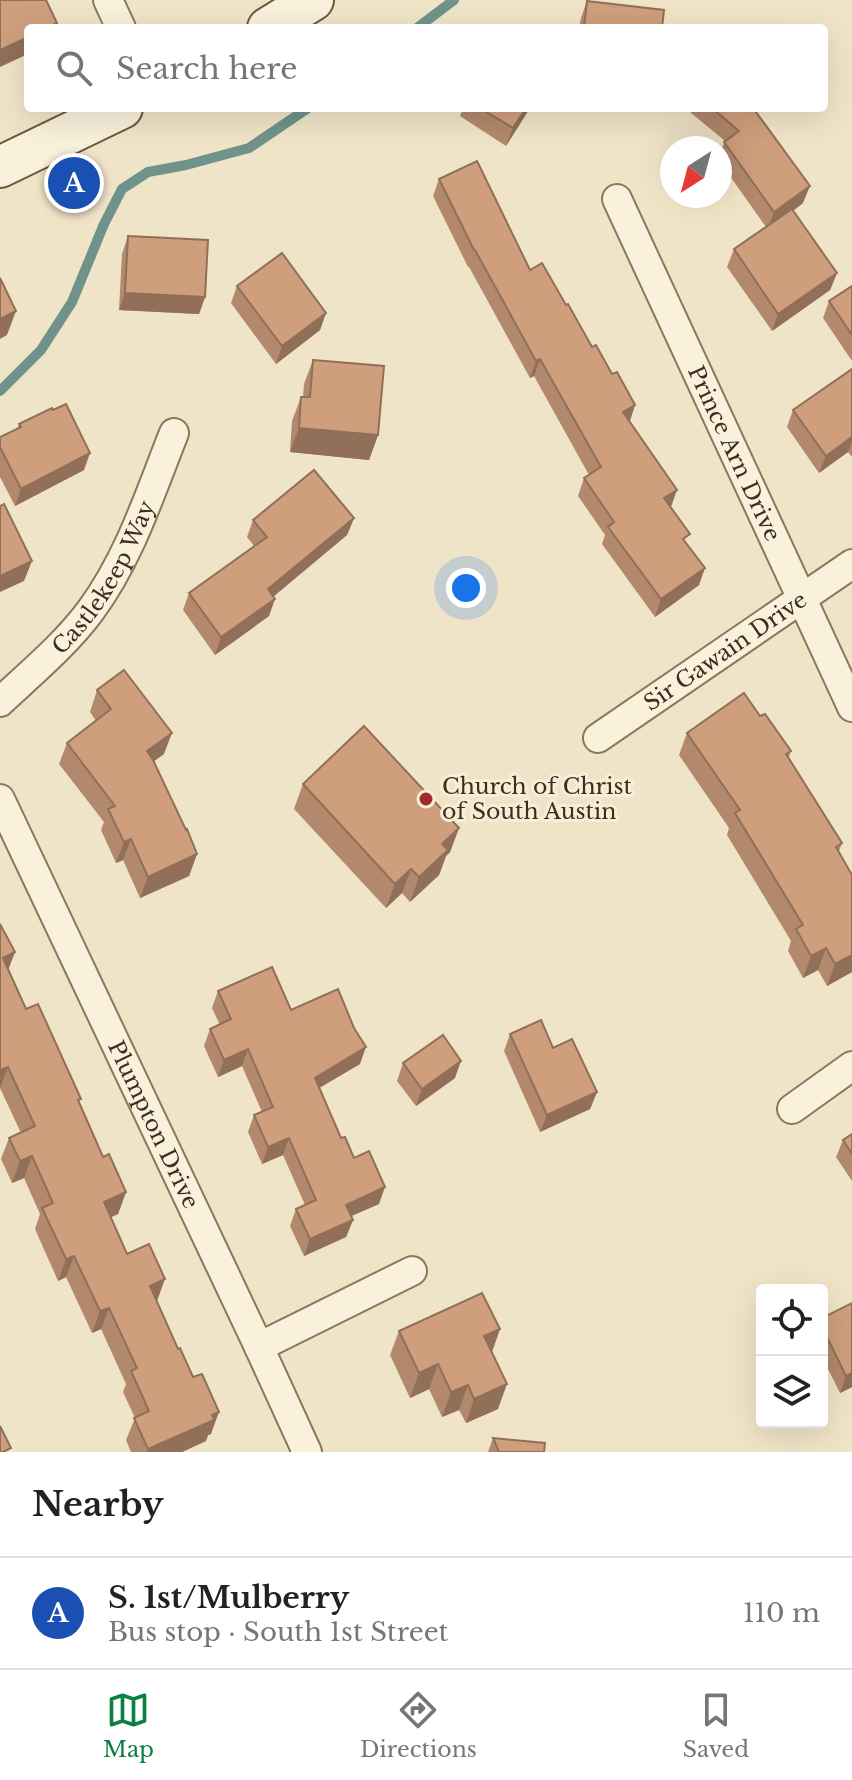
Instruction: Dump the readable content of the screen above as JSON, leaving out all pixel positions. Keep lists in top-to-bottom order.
{
  "streets": {
    "street": [
      "Prince Arn Drive",
      "Castlekeep Way",
      "Sir Gawain Drive",
      "Plumpton Drive"
    ]
  },
  "crossings": [
    ["Prince Arn Drive", "Sir Gawain Drive"]
  ],
  "places": ["Church of Christ of South Austin"],
  "north": "bottom left",
  "page": {
    "search": "Search here",
    "pins": "A",
    "heading": "Nearby",
    "list": [
      {
        "mark": "A",
        "name": "S. 1st/Mulberry",
        "note": "Bus stop · South 1st Street",
        "value": "110 m"
      }
    ],
    "nav": ["Map", "Directions", "Saved"]
  }
}
